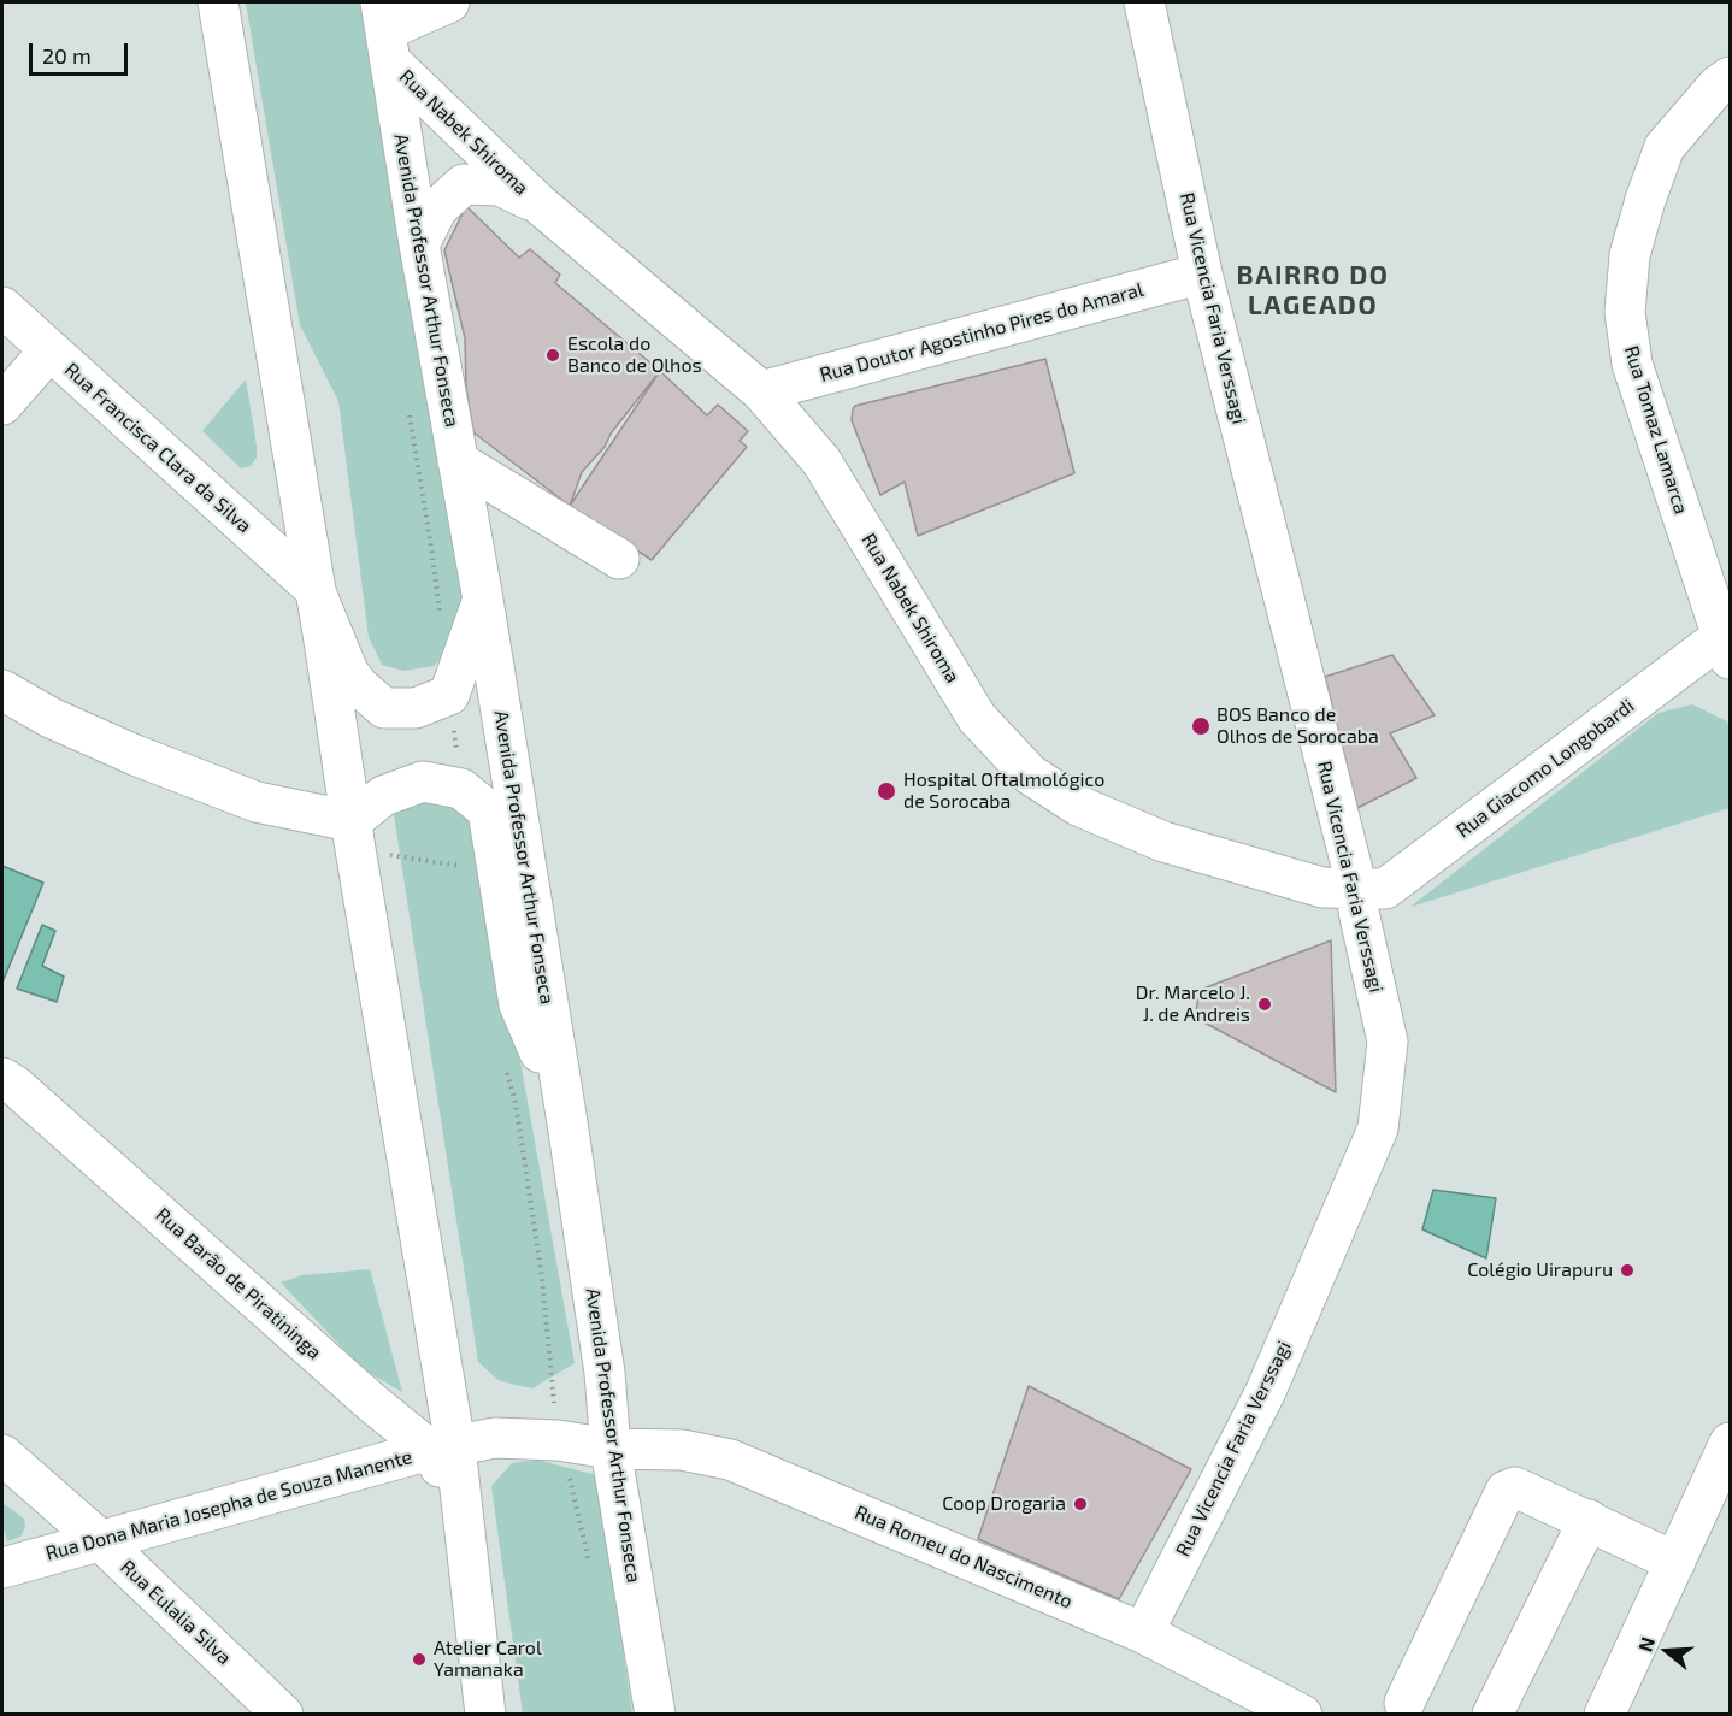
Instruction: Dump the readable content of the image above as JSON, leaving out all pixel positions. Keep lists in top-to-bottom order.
{
  "streets": {
    "street": [
      "Rua Nabek Shiroma",
      "Avenida Professor Arthur Fonseca",
      "Rua Vicencia Faria Verssagi",
      "Rua Doutor Agostinho Pires do Amaral",
      "Rua Tomaz Lamarca",
      "Rua Francisca Clara da Silva",
      "Rua Giacomo Longobardi",
      "Rua Barão de Piratininga",
      "Rua Dona Maria Josepha de Souza Manente",
      "Rua Romeu do Nascimento",
      "Rua Eulalia Silva"
    ]
  },
  "crossings": [
    ["Rua Nabek Shiroma", "Avenida Professor Arthur Fonseca"],
    ["Rua Nabek Shiroma", "Rua Vicencia Faria Verssagi"],
    ["Rua Nabek Shiroma", "Rua Doutor Agostinho Pires do Amaral"],
    ["Rua Nabek Shiroma", "Rua Giacomo Longobardi"],
    ["Avenida Professor Arthur Fonseca", "Rua Romeu do Nascimento"],
    ["Rua Vicencia Faria Verssagi", "Rua Doutor Agostinho Pires do Amaral"],
    ["Rua Vicencia Faria Verssagi", "Rua Giacomo Longobardi"],
    ["Rua Vicencia Faria Verssagi", "Rua Romeu do Nascimento"],
    ["Rua Tomaz Lamarca", "Rua Giacomo Longobardi"],
    ["Rua Barão de Piratininga", "Rua Dona Maria Josepha de Souza Manente"],
    ["Rua Dona Maria Josepha de Souza Manente", "Rua Romeu do Nascimento"],
    ["Rua Dona Maria Josepha de Souza Manente", "Rua Eulalia Silva"]
  ],
  "districts": ["BAIRRO DO LAGEADO"],
  "places": [
    "Escola do Banco de Olhos",
    "BOS Banco de Olhos de Sorocaba",
    "Hospital Oftalmológico de Sorocaba",
    "Dr. Marcelo J. J. de Andreis",
    "Colégio Uirapuru",
    "Coop Drogaria",
    "Atelier Carol Yamanaka"
  ],
  "scale_bar": "20 m",
  "north": "left"
}
